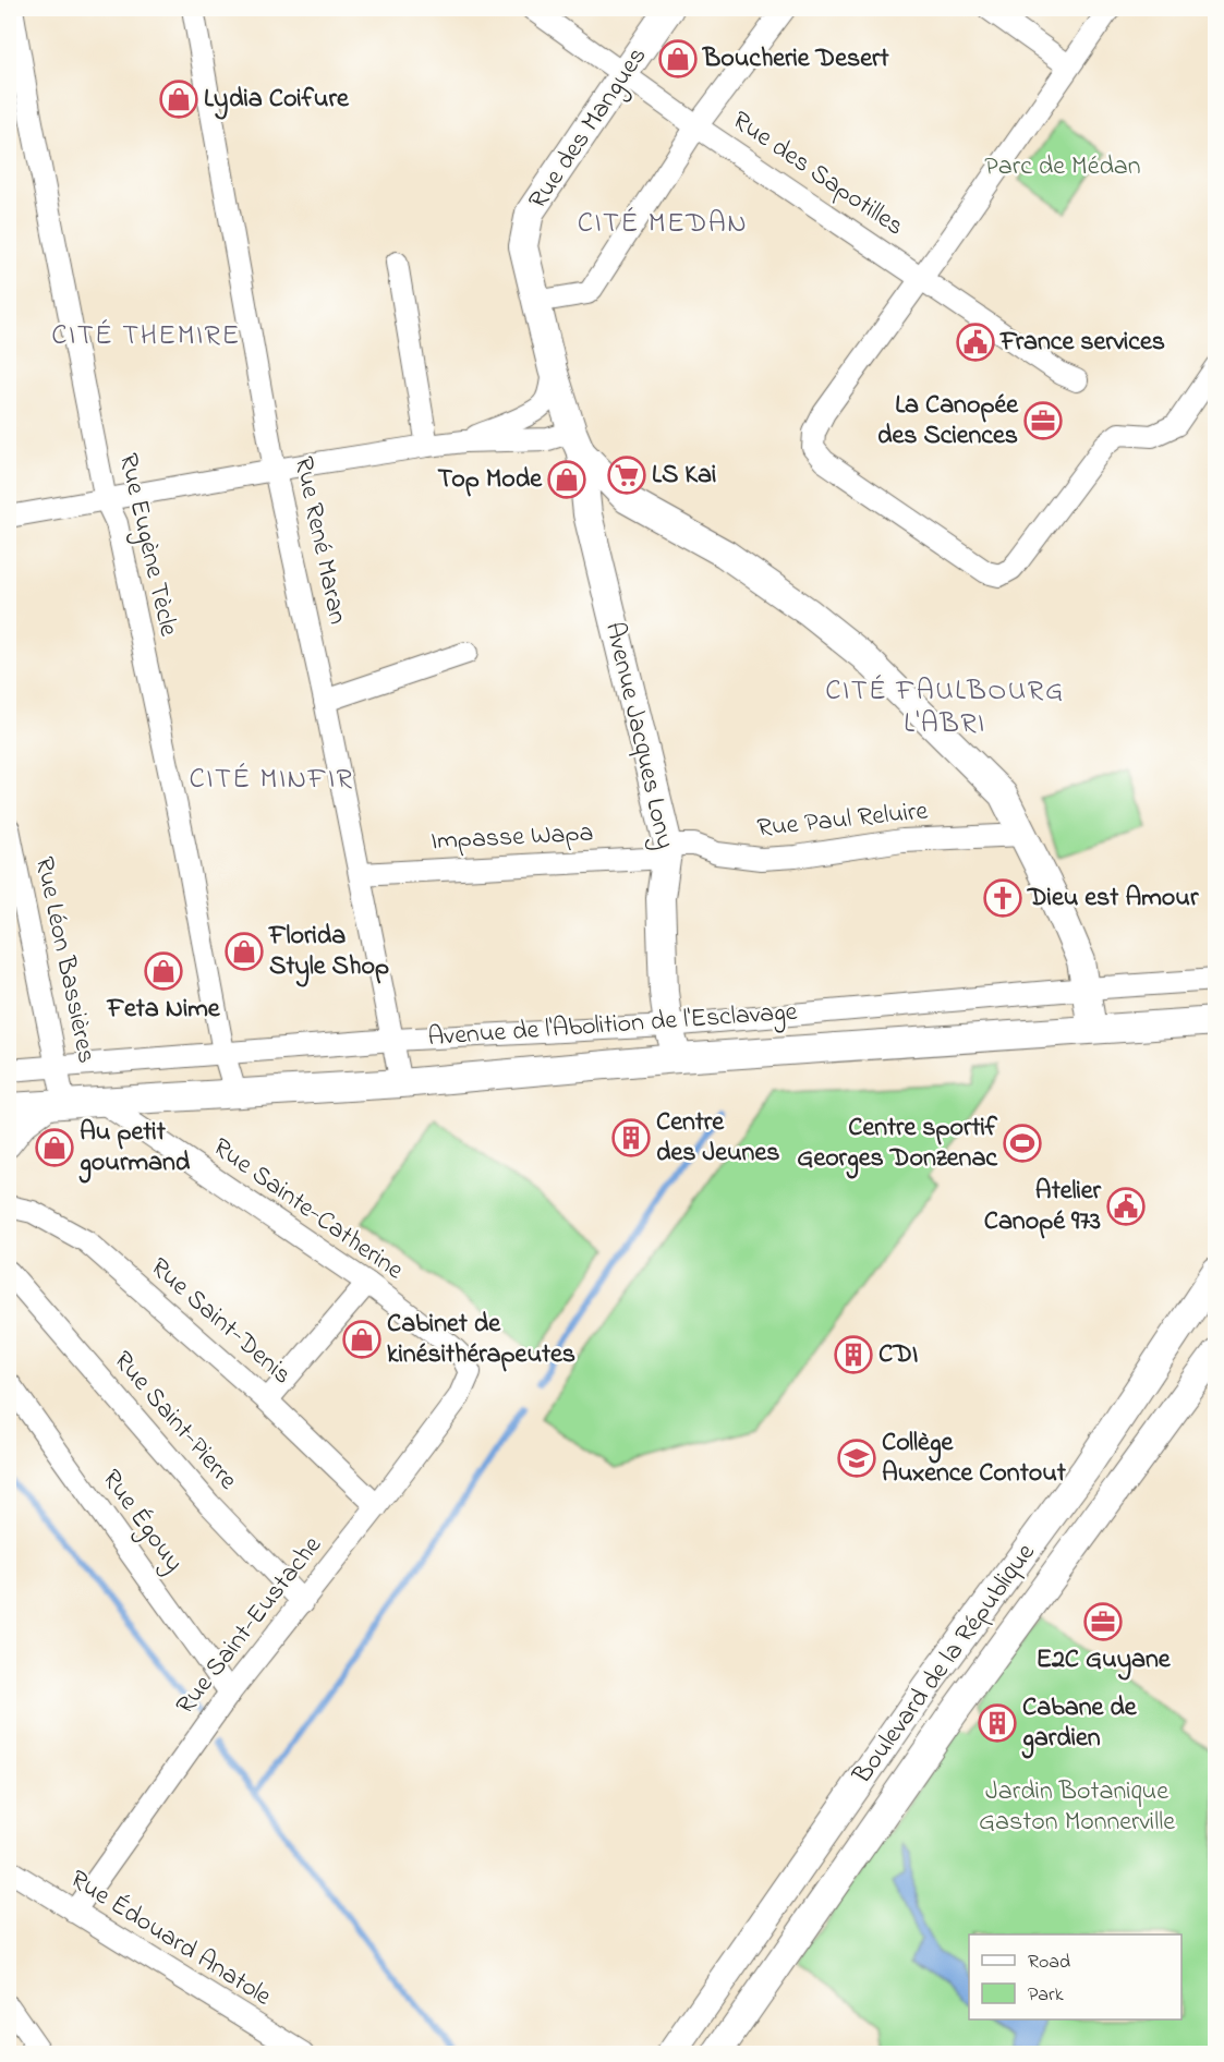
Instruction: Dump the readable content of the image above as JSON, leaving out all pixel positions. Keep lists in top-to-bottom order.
{
  "streets": {
    "street": [
      "Rue des Mangues",
      "Rue des Sapotilles",
      "Rue René Maran",
      "Rue Eugène Tècle",
      "Avenue Jacques Lony",
      "Rue Paul Reluire",
      "Impasse Wapa",
      "Rue Léon Bassières",
      "Avenue de l'Abolition de l'Esclavage",
      "Rue Sainte-Catherine",
      "Rue Saint-Denis",
      "Rue Saint-Pierre",
      "Rue Égouy",
      "Rue Saint-Eustache",
      "Boulevard de la République",
      "Rue Édouard Anatole"
    ]
  },
  "crossings": [
    ["Rue des Mangues", "Rue des Sapotilles"],
    ["Rue des Mangues", "Avenue Jacques Lony"],
    ["Rue René Maran", "Impasse Wapa"],
    ["Rue René Maran", "Avenue de l'Abolition de l'Esclavage"],
    ["Rue Eugène Tècle", "Avenue de l'Abolition de l'Esclavage"],
    ["Avenue Jacques Lony", "Rue Paul Reluire"],
    ["Avenue Jacques Lony", "Impasse Wapa"],
    ["Avenue Jacques Lony", "Avenue de l'Abolition de l'Esclavage"],
    ["Rue Paul Reluire", "Impasse Wapa"],
    ["Rue Léon Bassières", "Avenue de l'Abolition de l'Esclavage"],
    ["Avenue de l'Abolition de l'Esclavage", "Rue Sainte-Catherine"],
    ["Rue Sainte-Catherine", "Rue Saint-Eustache"],
    ["Rue Saint-Denis", "Rue Saint-Eustache"],
    ["Rue Saint-Pierre", "Rue Saint-Eustache"],
    ["Rue Égouy", "Rue Saint-Eustache"],
    ["Rue Saint-Eustache", "Rue Édouard Anatole"]
  ],
  "districts": [
    "CITÉ MEDAN",
    "CITÉ THEMIRE",
    "CITÉ FAULBOURG L'ABRI",
    "CITÉ MINFIR"
  ],
  "parks": ["Parc de Médan", "Jardin Botanique Gaston Monnerville"],
  "places": {
    "shop": [
      "Boucherie Desert",
      "Lydia Coifure",
      "Top Mode",
      "Florida Style Shop",
      "Feta Nime",
      "Au petit gourmand",
      "Cabinet de kinésithérapeutes"
    ],
    "public building": ["France services", "Atelier Canopé 973"],
    "office": ["La Canopée des Sciences", "E2C Guyane"],
    "supermarket": ["LS Kai"],
    "church": ["Dieu est Amour"],
    "building": ["Centre des Jeunes", "CDI", "Cabane de gardien"],
    "sports": ["Centre sportif Georges Donzenac"],
    "school or university": ["Collège Auxence Contout"]
  },
  "legend": ["Road", "Park"]
}
